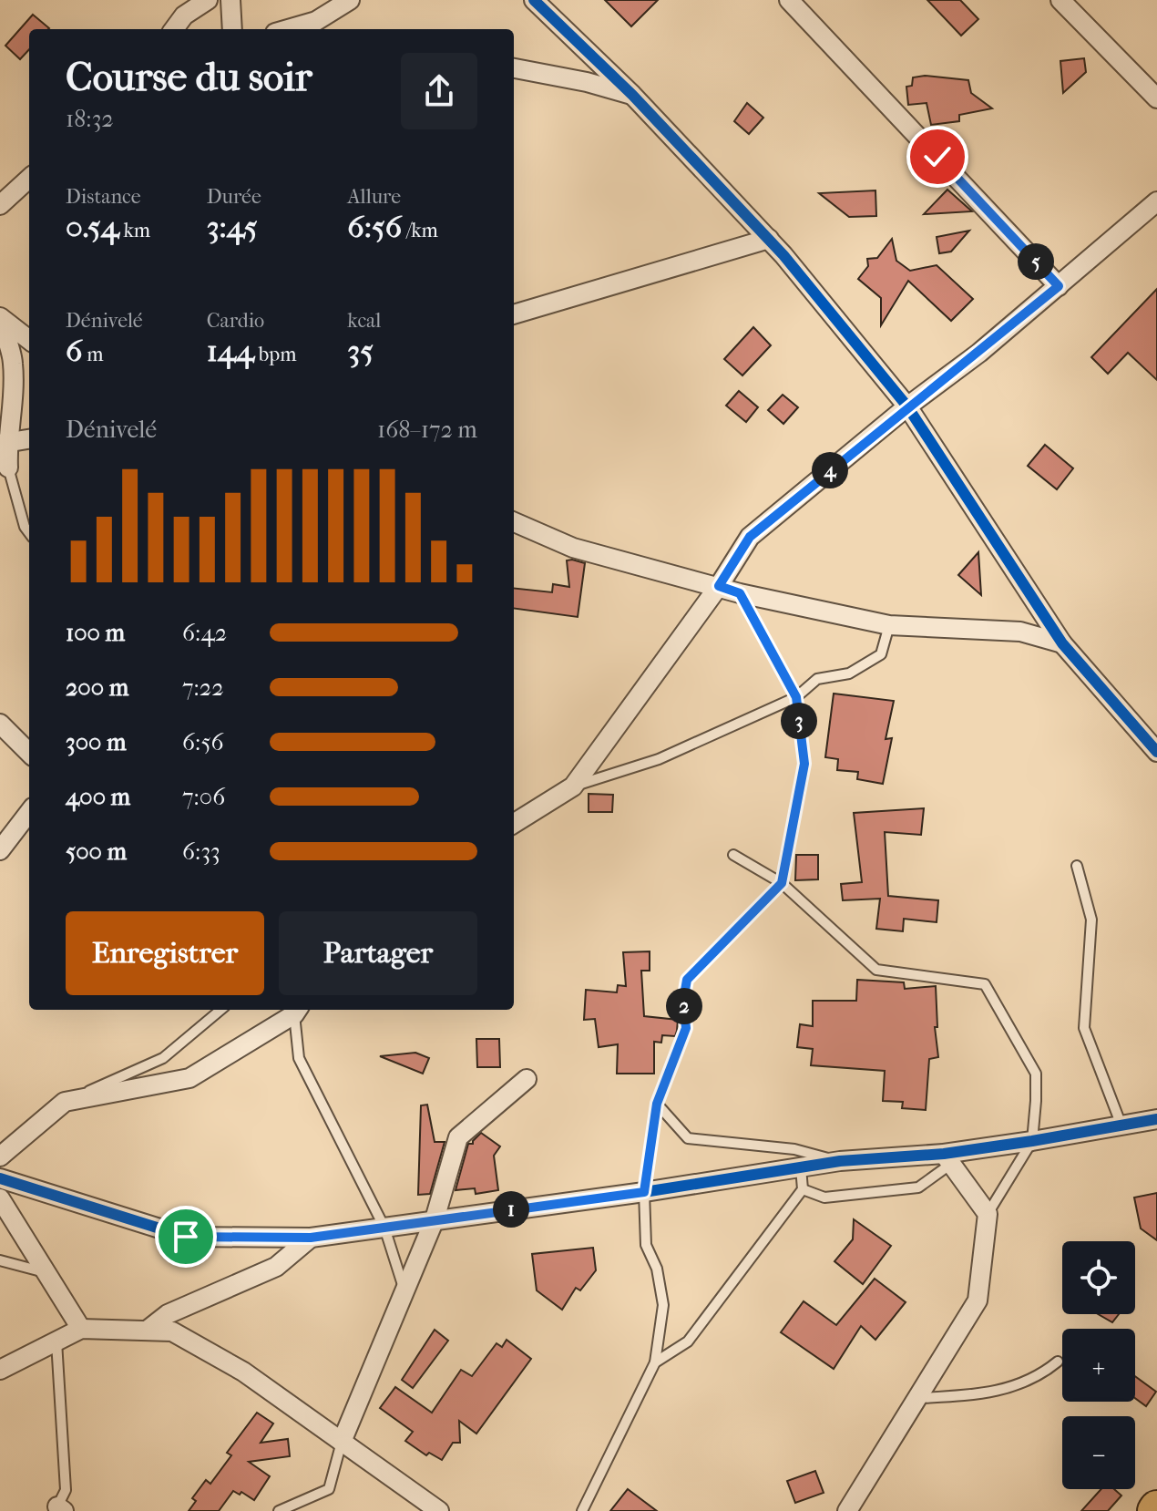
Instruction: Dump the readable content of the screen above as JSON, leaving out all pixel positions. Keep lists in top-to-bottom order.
{
  "page": {
    "heading": ["Course du soir", "18:32"],
    "stats": [
      ["Distance", "0.54 km"],
      ["Durée", "3:45"],
      ["Allure", "6:56 /km"],
      ["Dénivelé", "6 m"],
      ["Cardio", "144 bpm"],
      ["kcal", "35"]
    ],
    "pins": [
      "5",
      "4",
      "3",
      "2",
      "1"
    ],
    "chart": ["Dénivelé", "168–172 m"],
    "list": [
      {
        "name": "100 m",
        "note": "6:42"
      },
      {
        "name": "200 m",
        "note": "7:22"
      },
      {
        "name": "300 m",
        "note": "6:56"
      },
      {
        "name": "400 m",
        "note": "7:06"
      },
      {
        "name": "500 m",
        "note": "6:33"
      }
    ],
    "buttons": ["Enregistrer", "Partager"],
    "map_buttons": ["+", "−"]
  }
}
